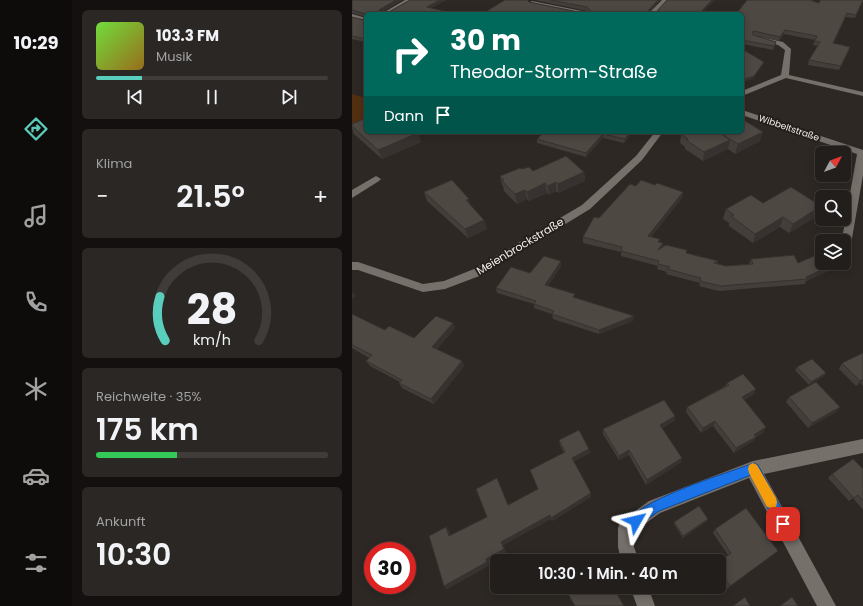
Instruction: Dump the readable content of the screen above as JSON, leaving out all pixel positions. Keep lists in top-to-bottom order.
{
  "streets": {
    "street": ["Wibbeltstraße", "Meienbrockstraße"]
  },
  "north": "top right",
  "page": {
    "tabs": "10:29",
    "turn": ["30 m", "Theodor-Storm-Straße"],
    "song": ["103.3 FM", "Musik"],
    "then": "Dann",
    "tile": [
      "Klima",
      ["Reichweite · 35%", "175 km"],
      ["Ankunft", "10:30"]
    ],
    "heat": ["−", "21.5°", "+"],
    "limit": "30",
    "trip": "10:30 · 1 Min. · 40 m",
    "gauge": ["28", "km/h"]
  }
}
